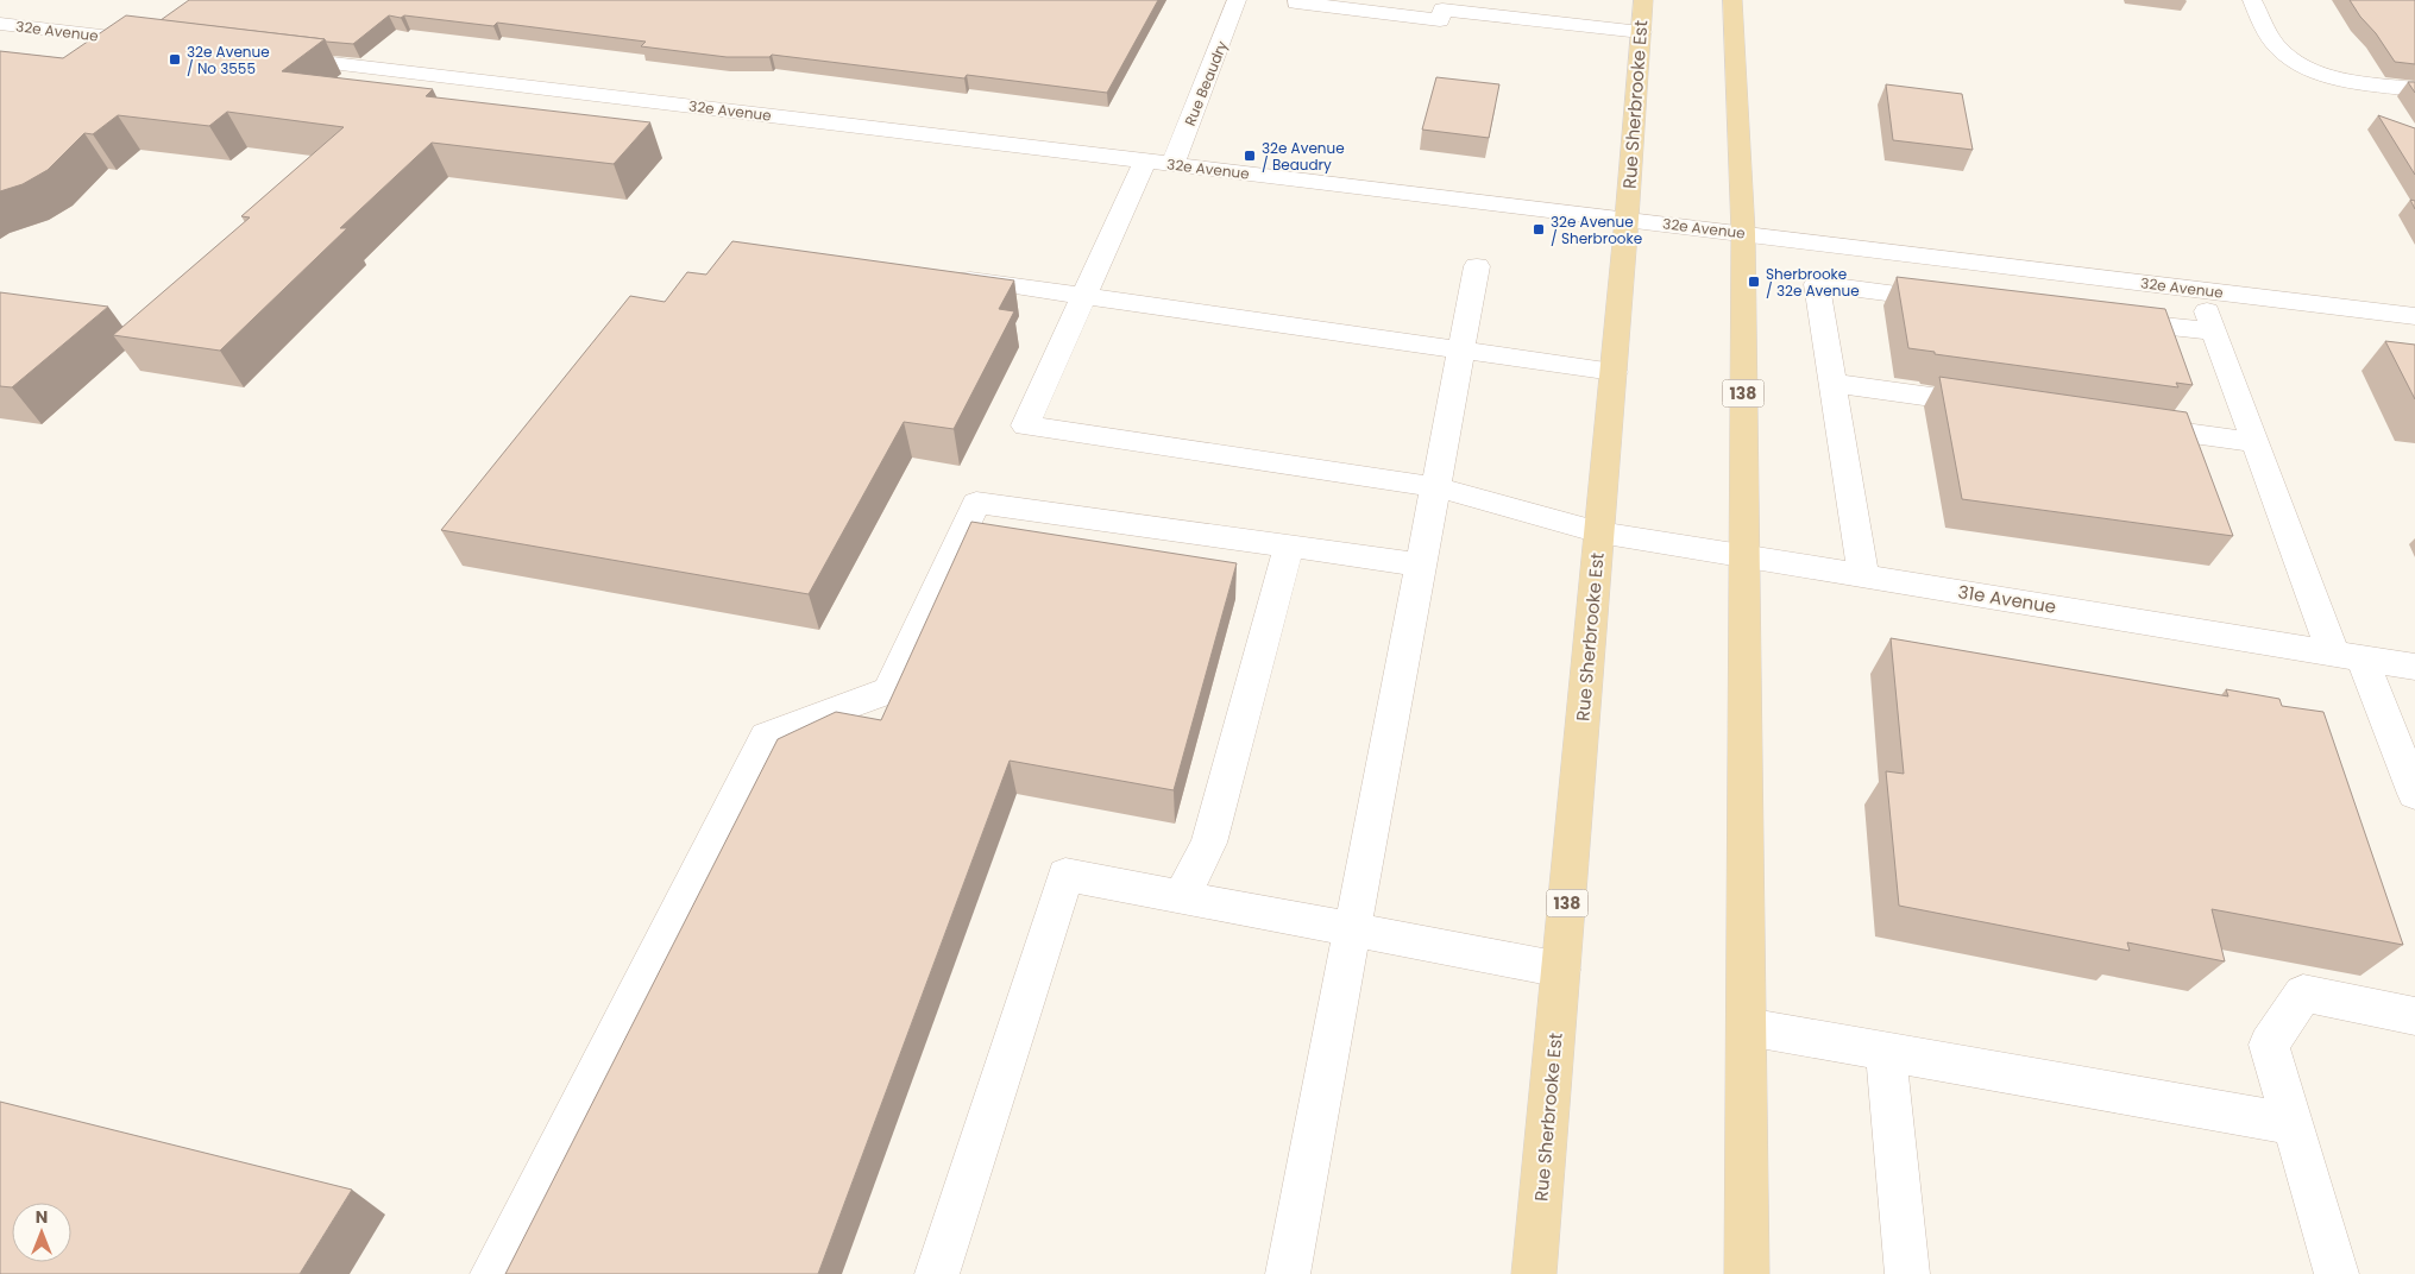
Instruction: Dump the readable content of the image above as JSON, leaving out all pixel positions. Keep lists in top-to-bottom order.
{
  "streets": {
    "main road": ["Rue Sherbrooke Est", "138"],
    "street": ["32e Avenue", "Rue Beaudry", "31e Avenue"]
  },
  "crossings": [
    ["32e Avenue", "Rue Beaudry"],
    ["32e Avenue", "Rue Sherbrooke Est"],
    ["32e Avenue", "138"],
    ["Rue Sherbrooke Est", "31e Avenue"],
    ["138", "31e Avenue"]
  ],
  "places": {
    "transit": [
      "32e Avenue / No 3555",
      "32e Avenue / Beaudry",
      "32e Avenue / Sherbrooke",
      "Sherbrooke / 32e Avenue"
    ]
  },
  "north": "top"
}
